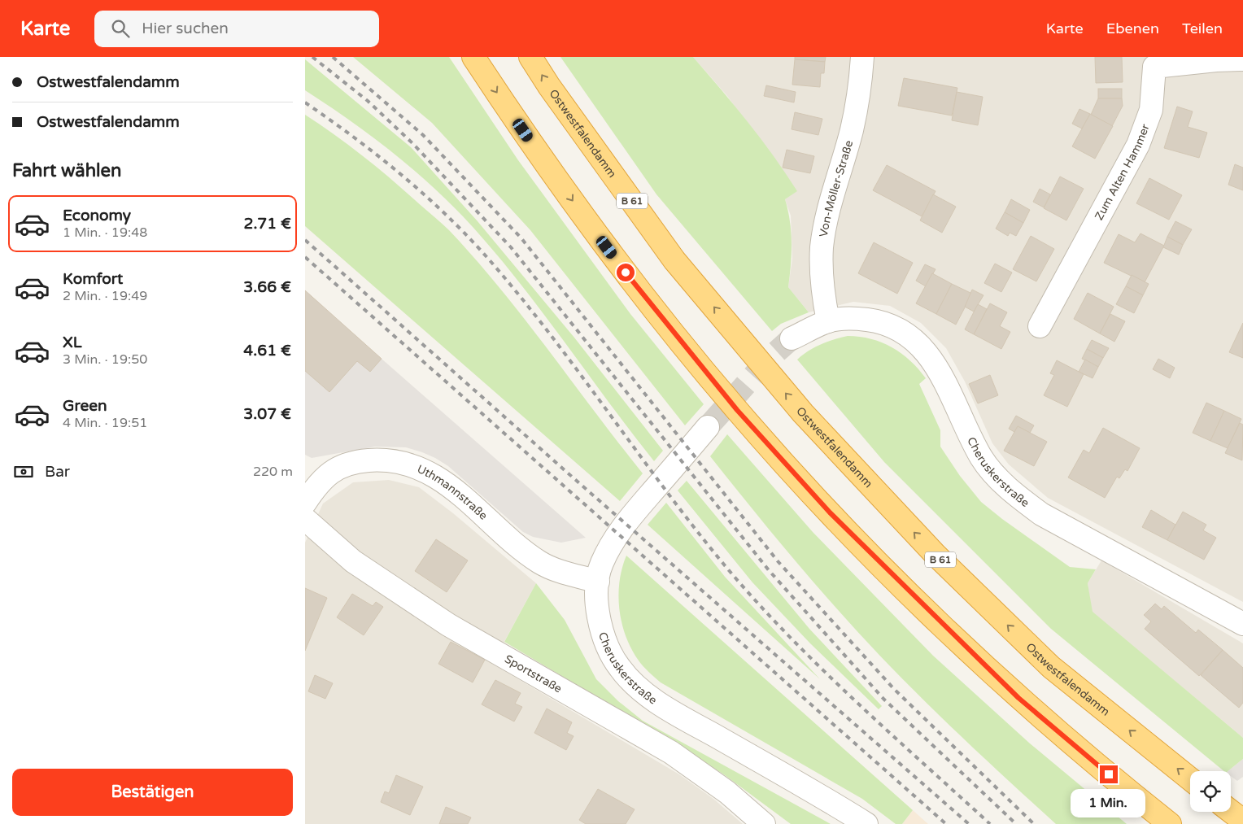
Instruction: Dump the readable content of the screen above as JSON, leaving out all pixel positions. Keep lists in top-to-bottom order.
{
  "streets": {
    "highway": ["Ostwestfalendamm", "B 61"],
    "street": [
      "Zum Alten Hammer",
      "Von-Möller-Straße",
      "Cheruskerstraße",
      "Uthmannstraße",
      "Sportstraße"
    ]
  },
  "crossings": [
    ["Von-Möller-Straße", "Cheruskerstraße"],
    ["Cheruskerstraße", "Uthmannstraße"]
  ],
  "page": {
    "header": "Karte",
    "search": "Hier suchen",
    "nav": ["Karte", "Ebenen", "Teilen"],
    "banner": ["Ostwestfalendamm", "Ostwestfalendamm"],
    "heading": "Fahrt wählen",
    "list": [
      {
        "name": "Economy",
        "note": "1 Min. · 19:48",
        "value": "2.71 €"
      },
      {
        "name": "Komfort",
        "note": "2 Min. · 19:49",
        "value": "3.66 €"
      },
      {
        "name": "XL",
        "note": "3 Min. · 19:50",
        "value": "4.61 €"
      },
      {
        "name": "Green",
        "note": "4 Min. · 19:51",
        "value": "3.07 €"
      }
    ],
    "pay": ["Bar", "220 m"],
    "buttons": "Bestätigen",
    "bubble": "1 Min."
  }
}
